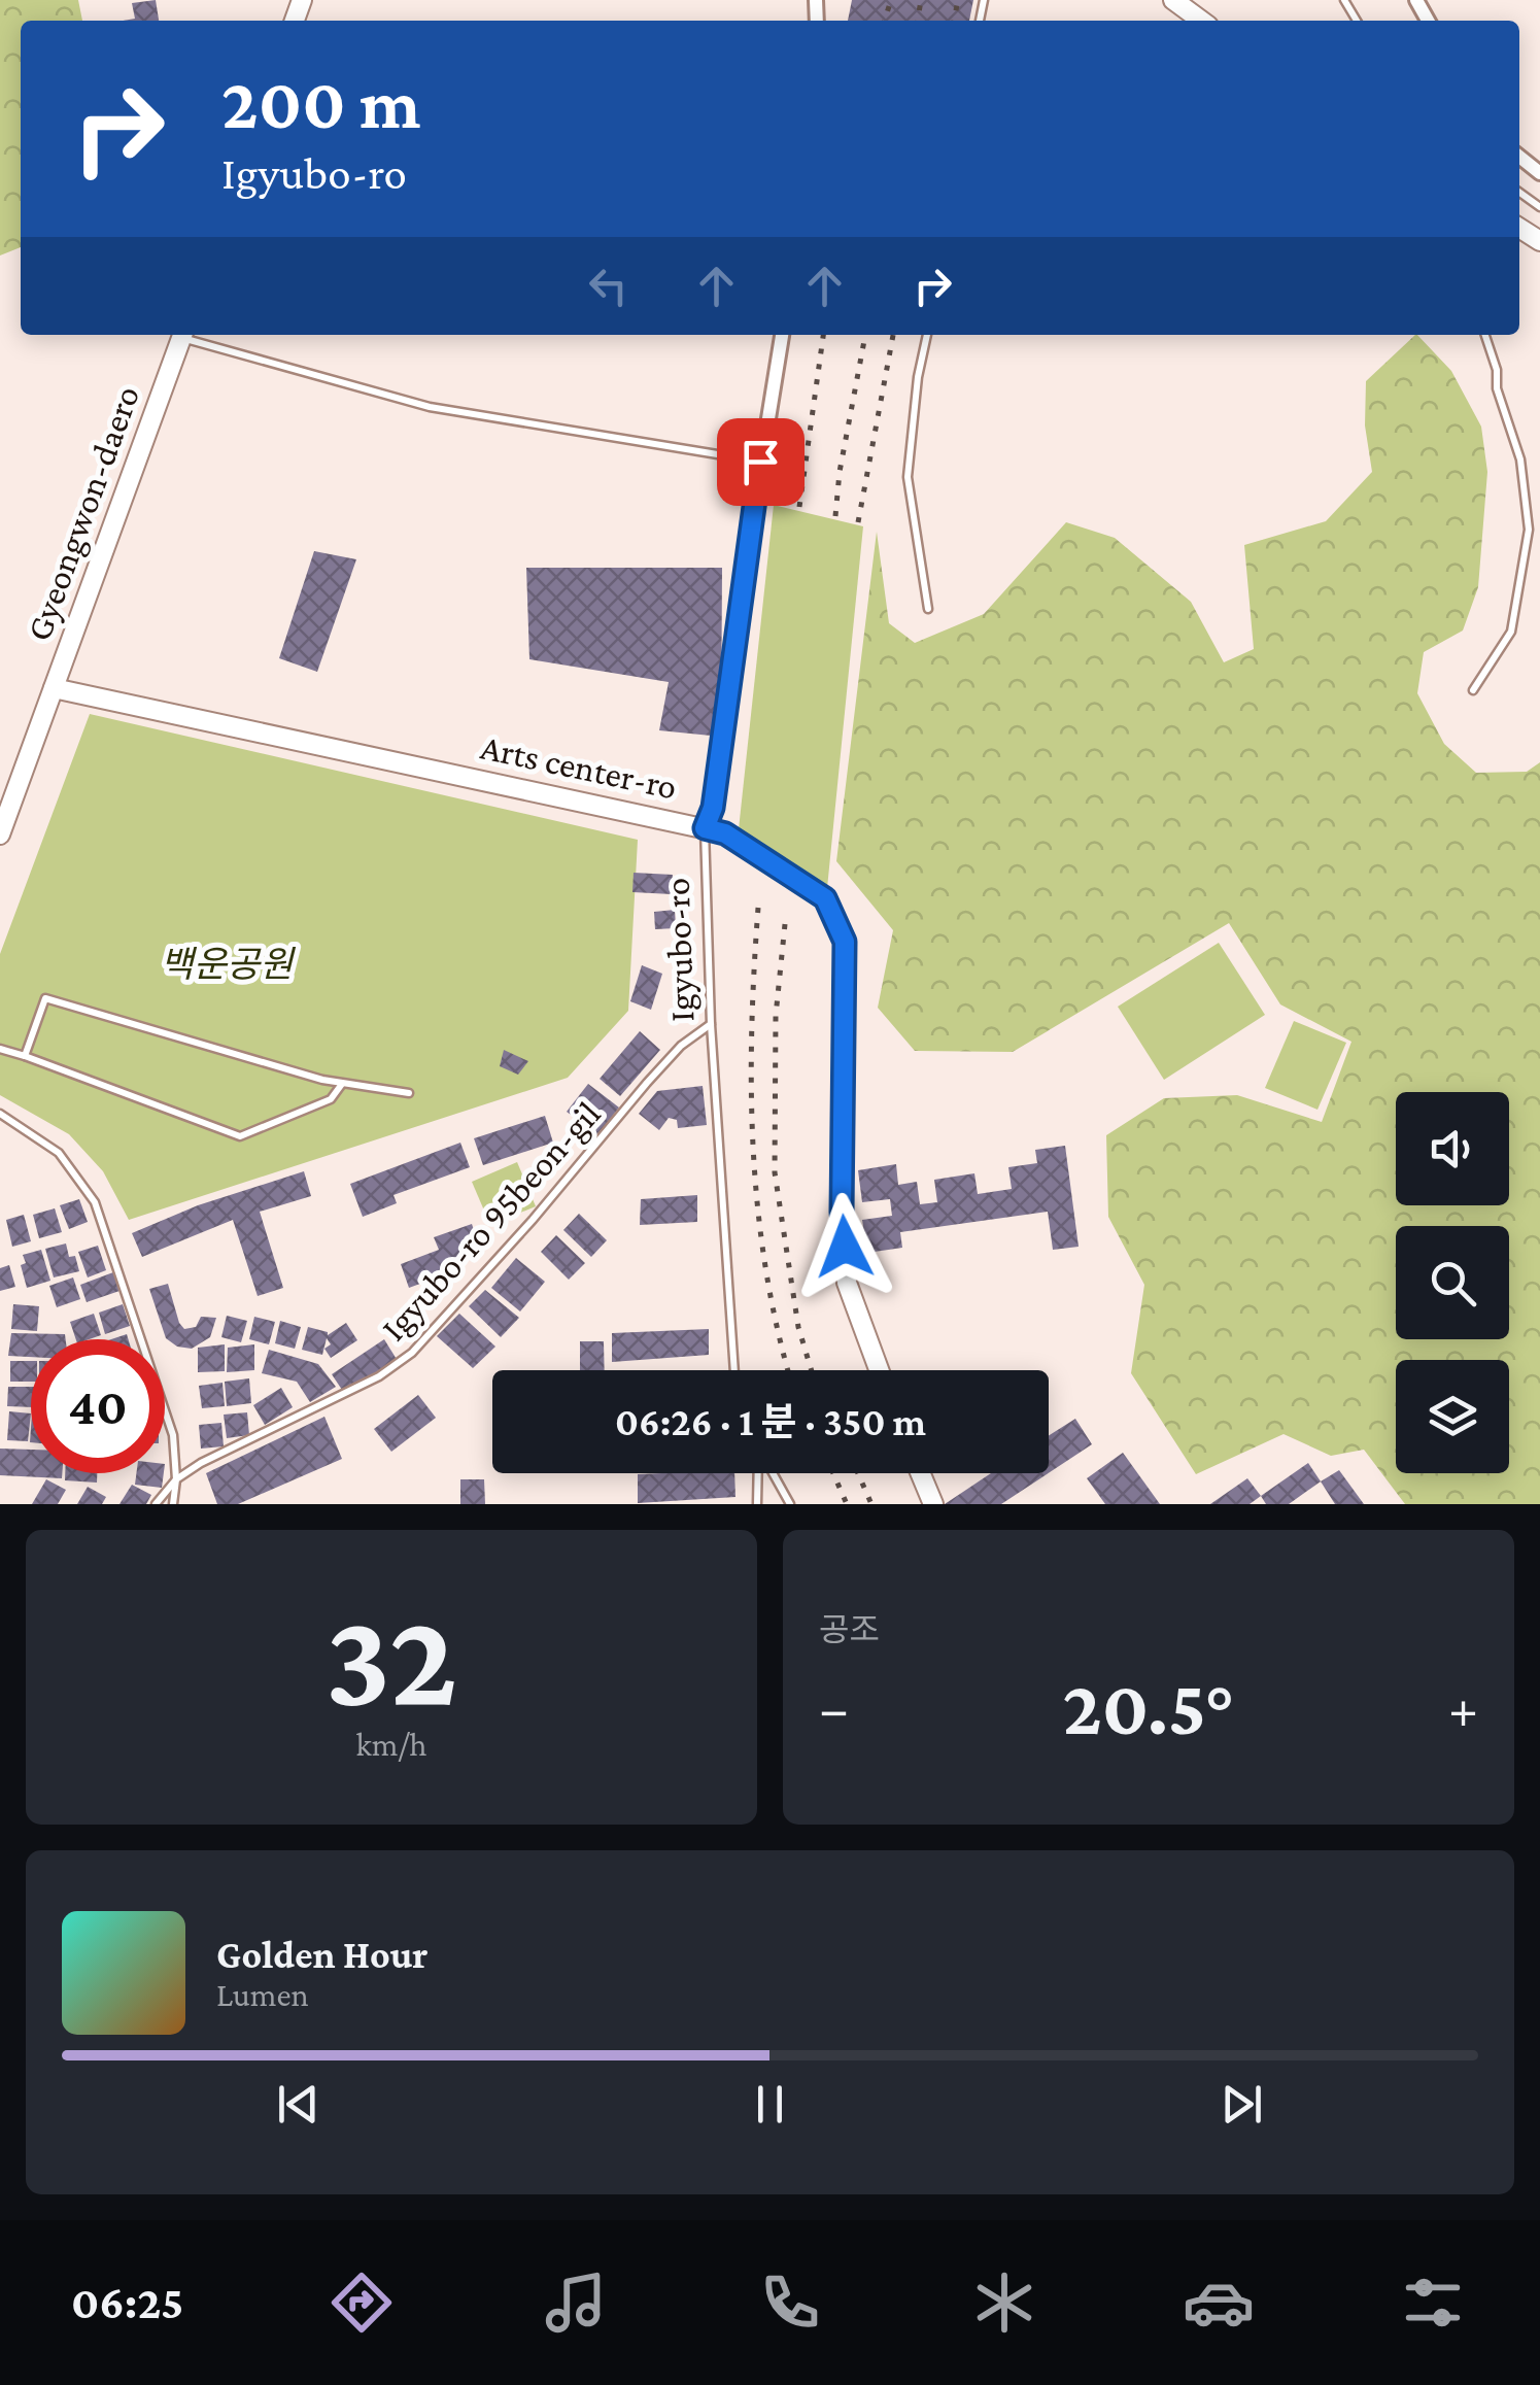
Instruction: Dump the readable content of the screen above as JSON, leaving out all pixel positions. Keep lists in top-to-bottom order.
{
  "streets": {
    "street": ["Gyeongwon-daero", "Arts center-ro", "Igyubo-ro"],
    "lane": ["Igyubo-ro 95beon-gil"]
  },
  "crossings": [
    ["Gyeongwon-daero", "Arts center-ro"],
    ["Arts center-ro", "Igyubo-ro"],
    ["Igyubo-ro", "Igyubo-ro 95beon-gil"]
  ],
  "parks": ["백운공원"],
  "page": {
    "turn": ["200 m", "Igyubo-ro"],
    "limit": "40",
    "trip": "06:26 · 1 분 · 350 m",
    "tile": [
      ["32", "km/h"],
      "공조"
    ],
    "heat": ["−", "20.5°", "+"],
    "song": ["Golden Hour", "Lumen"],
    "tabs": "06:25"
  }
}
